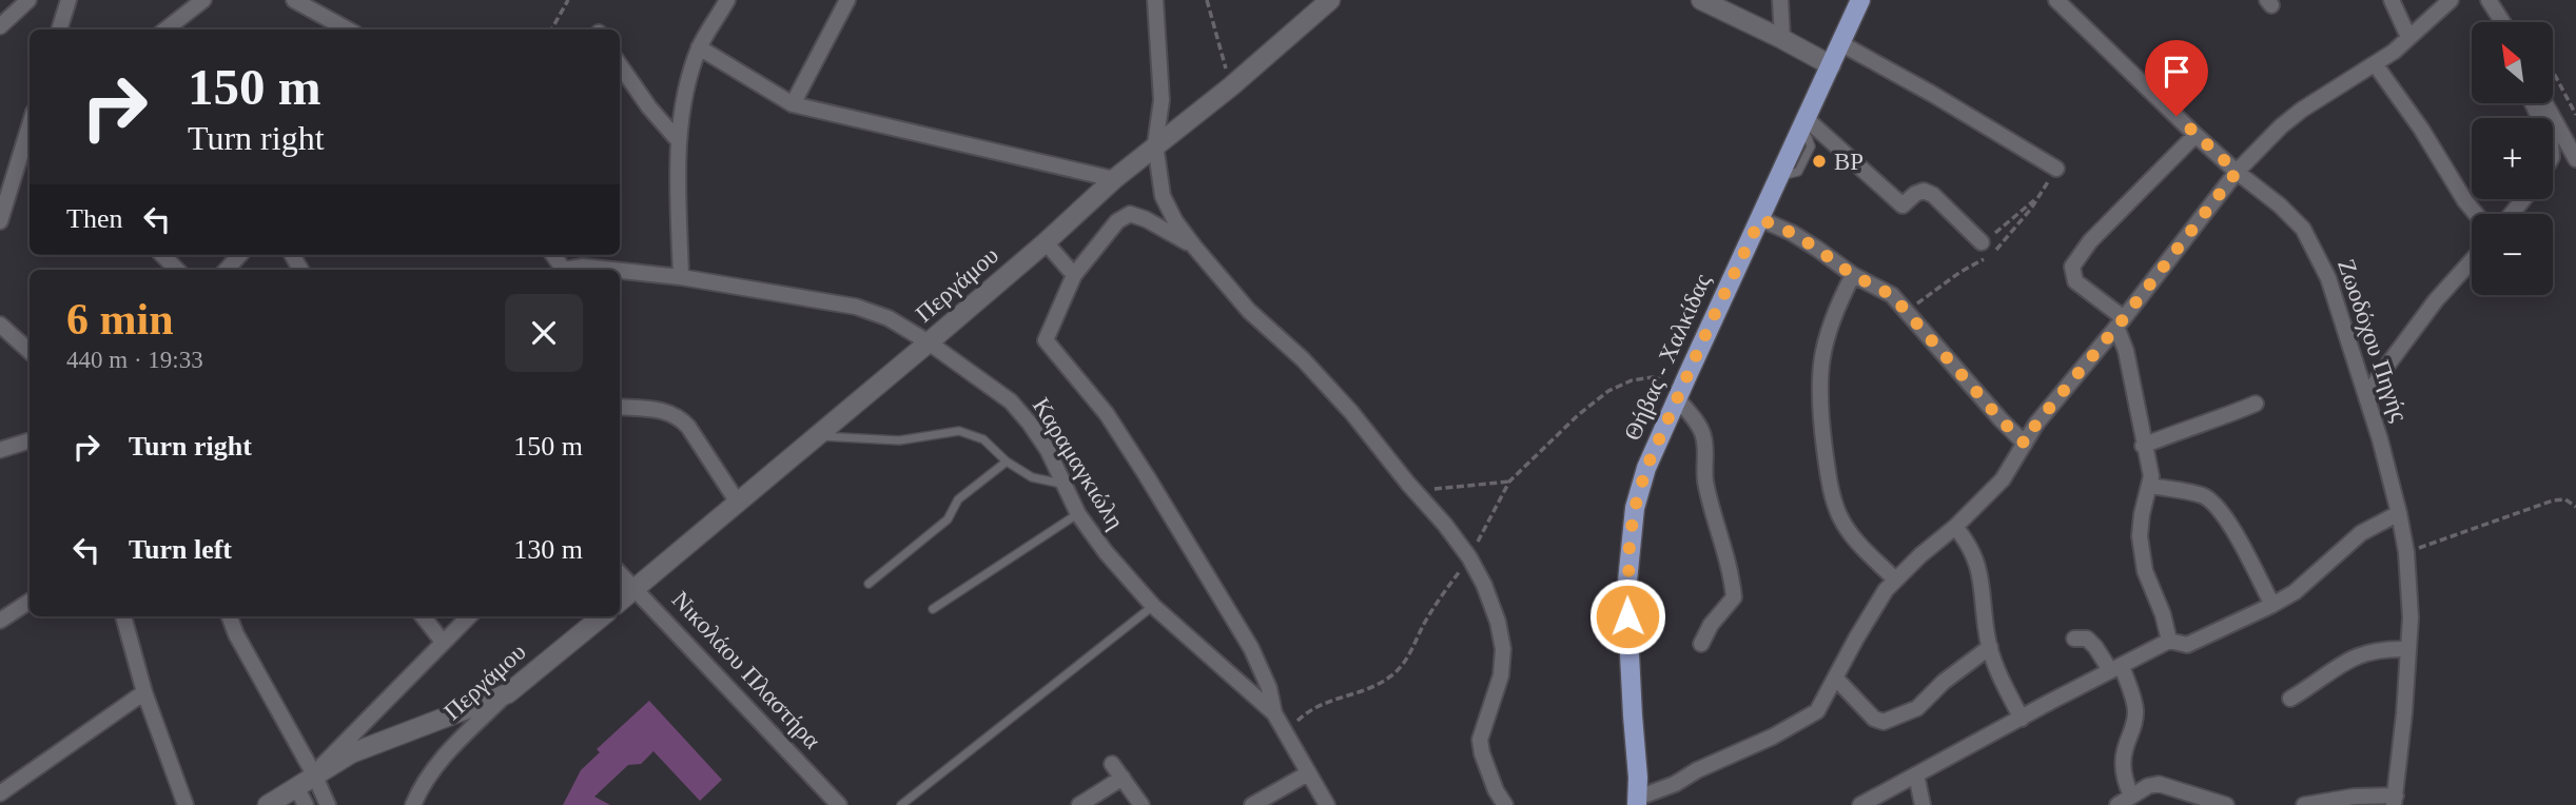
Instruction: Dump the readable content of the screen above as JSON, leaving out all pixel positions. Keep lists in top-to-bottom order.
{
  "streets": {
    "main road": ["Θήβας - Χαλκίδας"],
    "street": [
      "Περγάμου",
      "Ζωοδόχου Πηγής",
      "Καραμαγκιώλη",
      "Νικολάου Πλαστήρα"
    ]
  },
  "crossings": [
    ["Περγάμου", "Καραμαγκιώλη"],
    ["Περγάμου", "Νικολάου Πλαστήρα"]
  ],
  "places": ["BP"],
  "north": "top left",
  "page": {
    "map_buttons": ["+", "−"],
    "turn": ["150 m", "Turn right"],
    "then": "Then",
    "heading": ["6 min", "440 m · 19:33"],
    "list": [
      {
        "name": "Turn right",
        "value": "150 m"
      },
      {
        "name": "Turn left",
        "value": "130 m"
      }
    ]
  }
}
